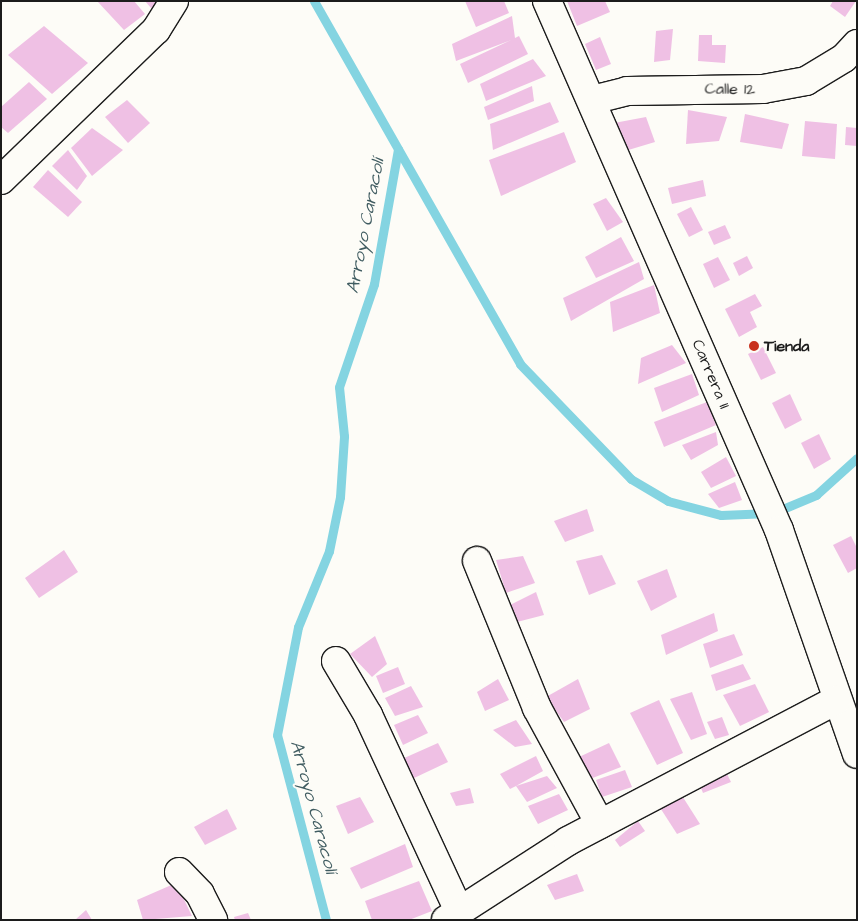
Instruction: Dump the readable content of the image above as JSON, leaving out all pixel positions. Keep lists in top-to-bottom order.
{
  "streets": {
    "street": ["Calle 12", "Carrera 11"]
  },
  "crossings": [
    ["Calle 12", "Carrera 11"]
  ],
  "water": ["Arroyo Caracolí"],
  "places": ["Tienda"]
}
